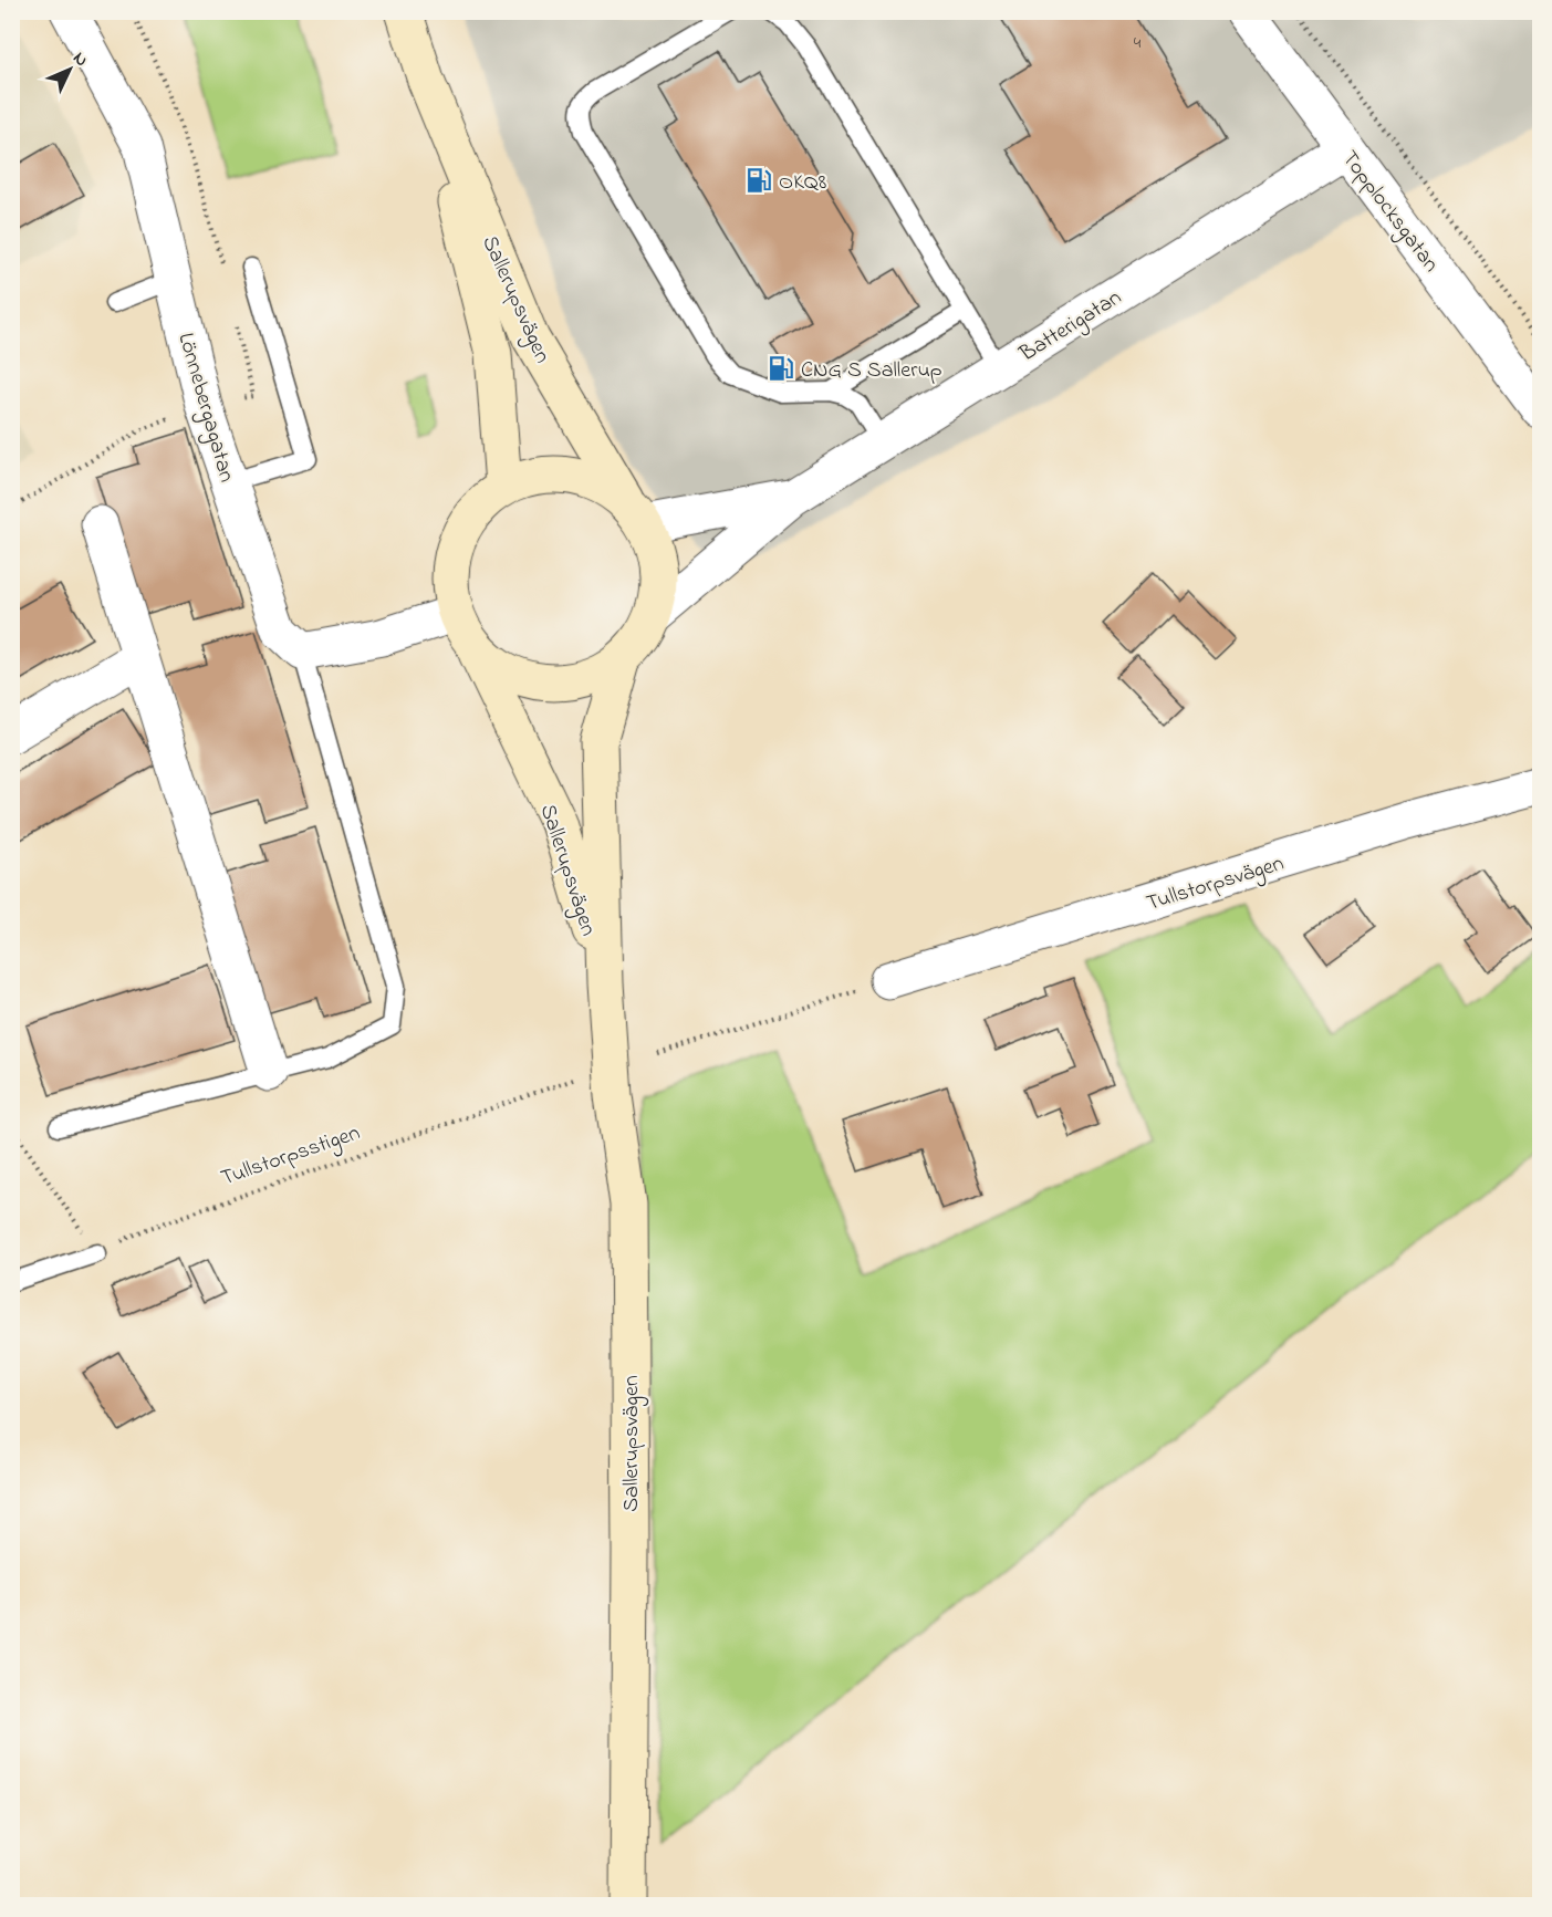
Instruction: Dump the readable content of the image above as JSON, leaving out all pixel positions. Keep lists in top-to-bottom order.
{
  "streets": {
    "main road": ["Sallerupsvägen"],
    "street": [
      "Topplocksgatan",
      "Batterigatan",
      "Lönnebergagatan",
      "Tullstorpsvägen"
    ],
    "path": ["Tullstorpsstigen"]
  },
  "crossings": [
    ["Topplocksgatan", "Batterigatan"],
    ["Sallerupsvägen", "Batterigatan"]
  ],
  "places": {
    "fuel station": ["OKQ8", "CNG S Sallerup"]
  },
  "house_numbers": ["4"],
  "north": "top right"
}
